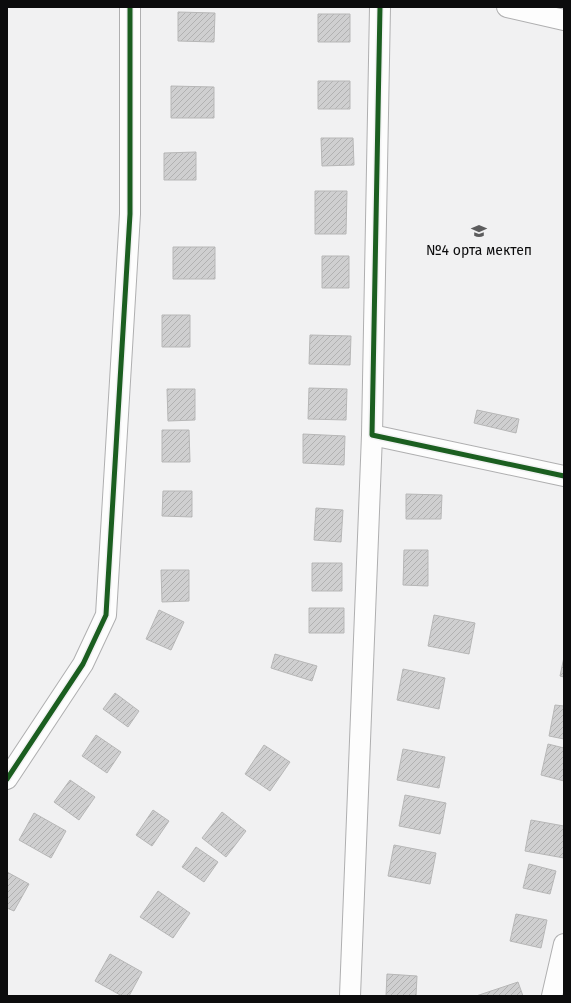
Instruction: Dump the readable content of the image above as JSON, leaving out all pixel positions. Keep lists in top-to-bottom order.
{
  "places": {
    "school or university": ["№4 орта мектеп"]
  }
}
